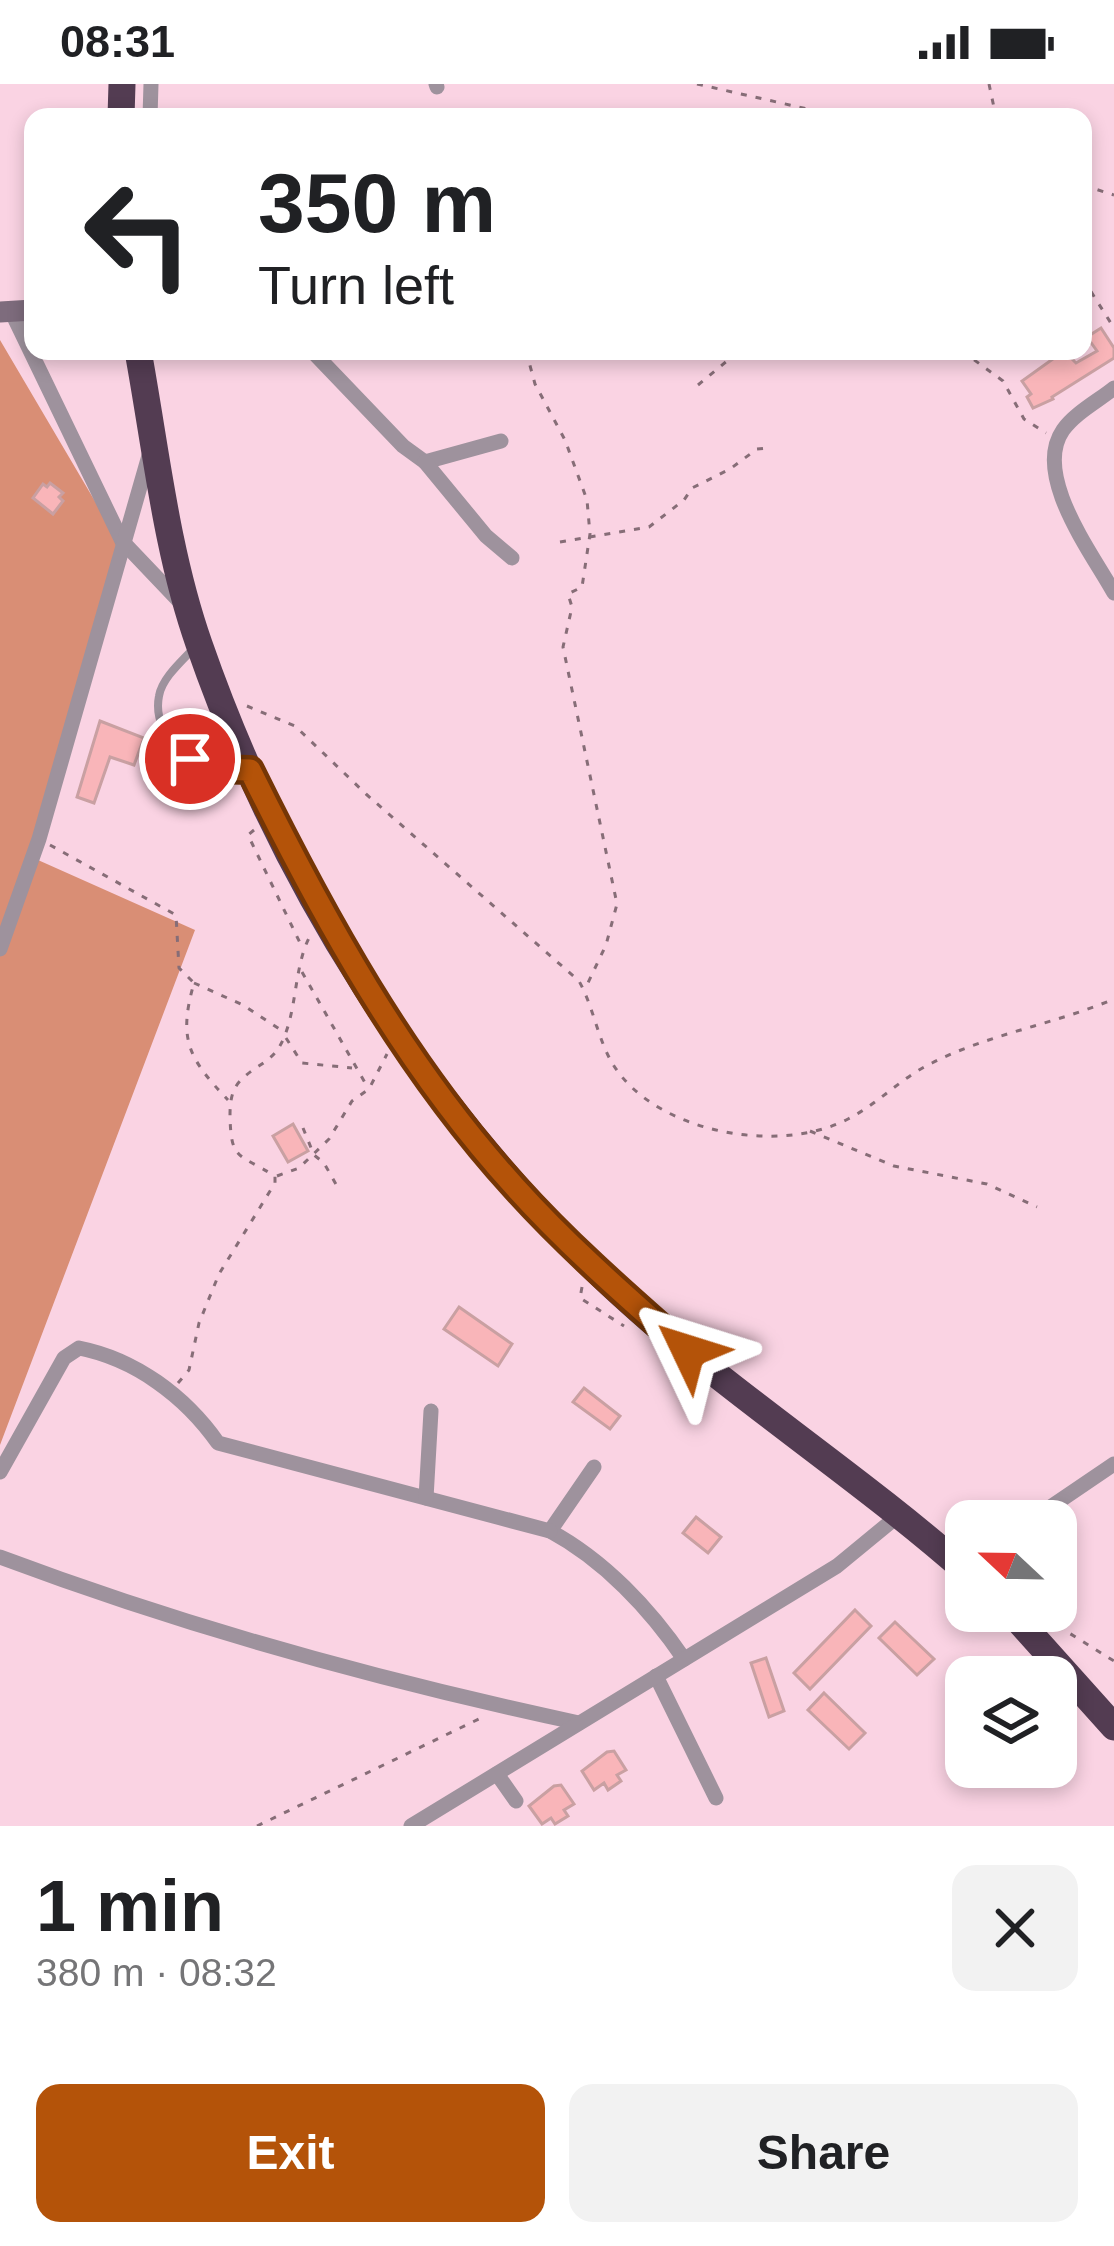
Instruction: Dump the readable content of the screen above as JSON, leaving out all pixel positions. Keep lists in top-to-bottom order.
{
  "north": "left",
  "page": {
    "status": "08:31",
    "turn": ["350 m", "Turn left"],
    "heading": ["1 min", "380 m · 08:32"],
    "buttons": ["Exit", "Share"]
  }
}
